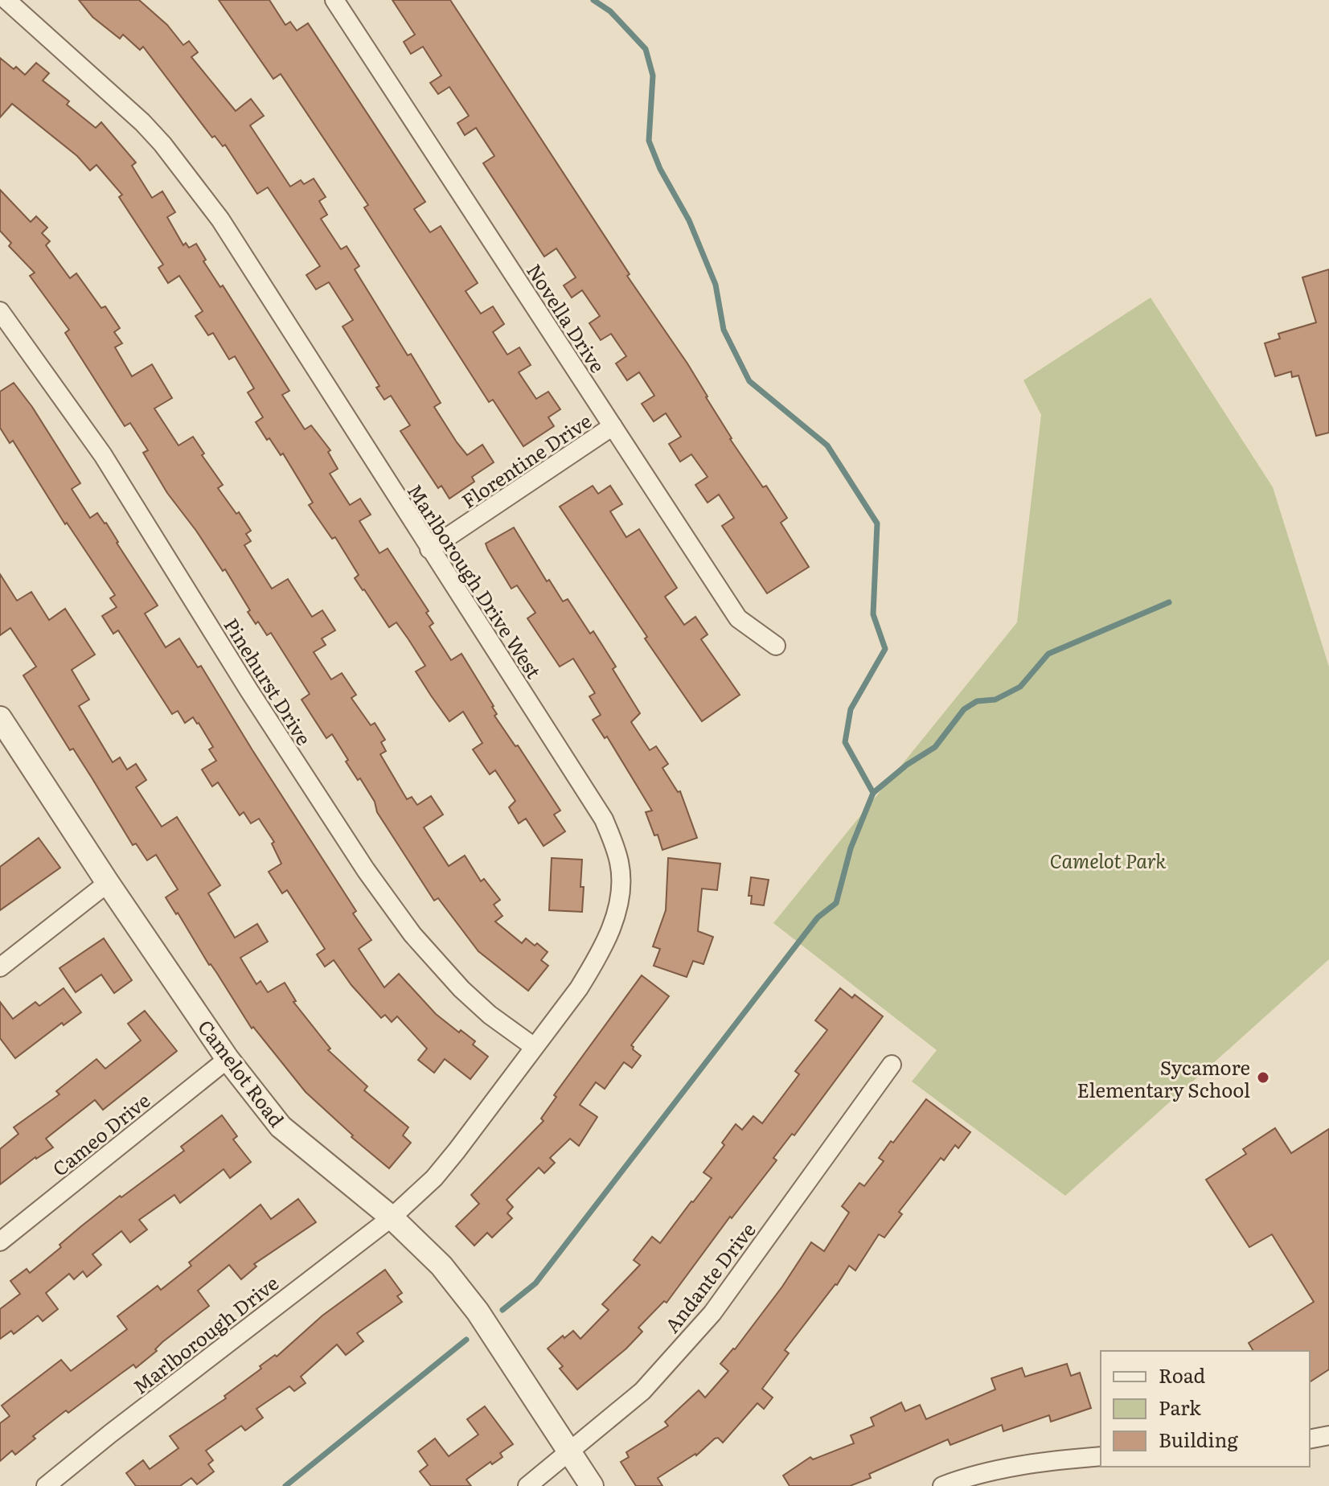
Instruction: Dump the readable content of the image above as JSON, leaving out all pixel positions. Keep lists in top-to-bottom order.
{
  "streets": {
    "street": [
      "Novella Drive",
      "Florentine Drive",
      "Marlborough Drive West",
      "Pinehurst Drive",
      "Camelot Road",
      "Cameo Drive",
      "Andante Drive",
      "Marlborough Drive"
    ]
  },
  "crossings": [
    ["Novella Drive", "Florentine Drive"],
    ["Florentine Drive", "Marlborough Drive West"],
    ["Marlborough Drive West", "Pinehurst Drive"],
    ["Marlborough Drive West", "Camelot Road"],
    ["Marlborough Drive West", "Marlborough Drive"],
    ["Camelot Road", "Cameo Drive"],
    ["Camelot Road", "Andante Drive"],
    ["Camelot Road", "Marlborough Drive"]
  ],
  "parks": ["Camelot Park"],
  "places": ["Sycamore Elementary School"],
  "legend": ["Road", "Park", "Building"]
}
